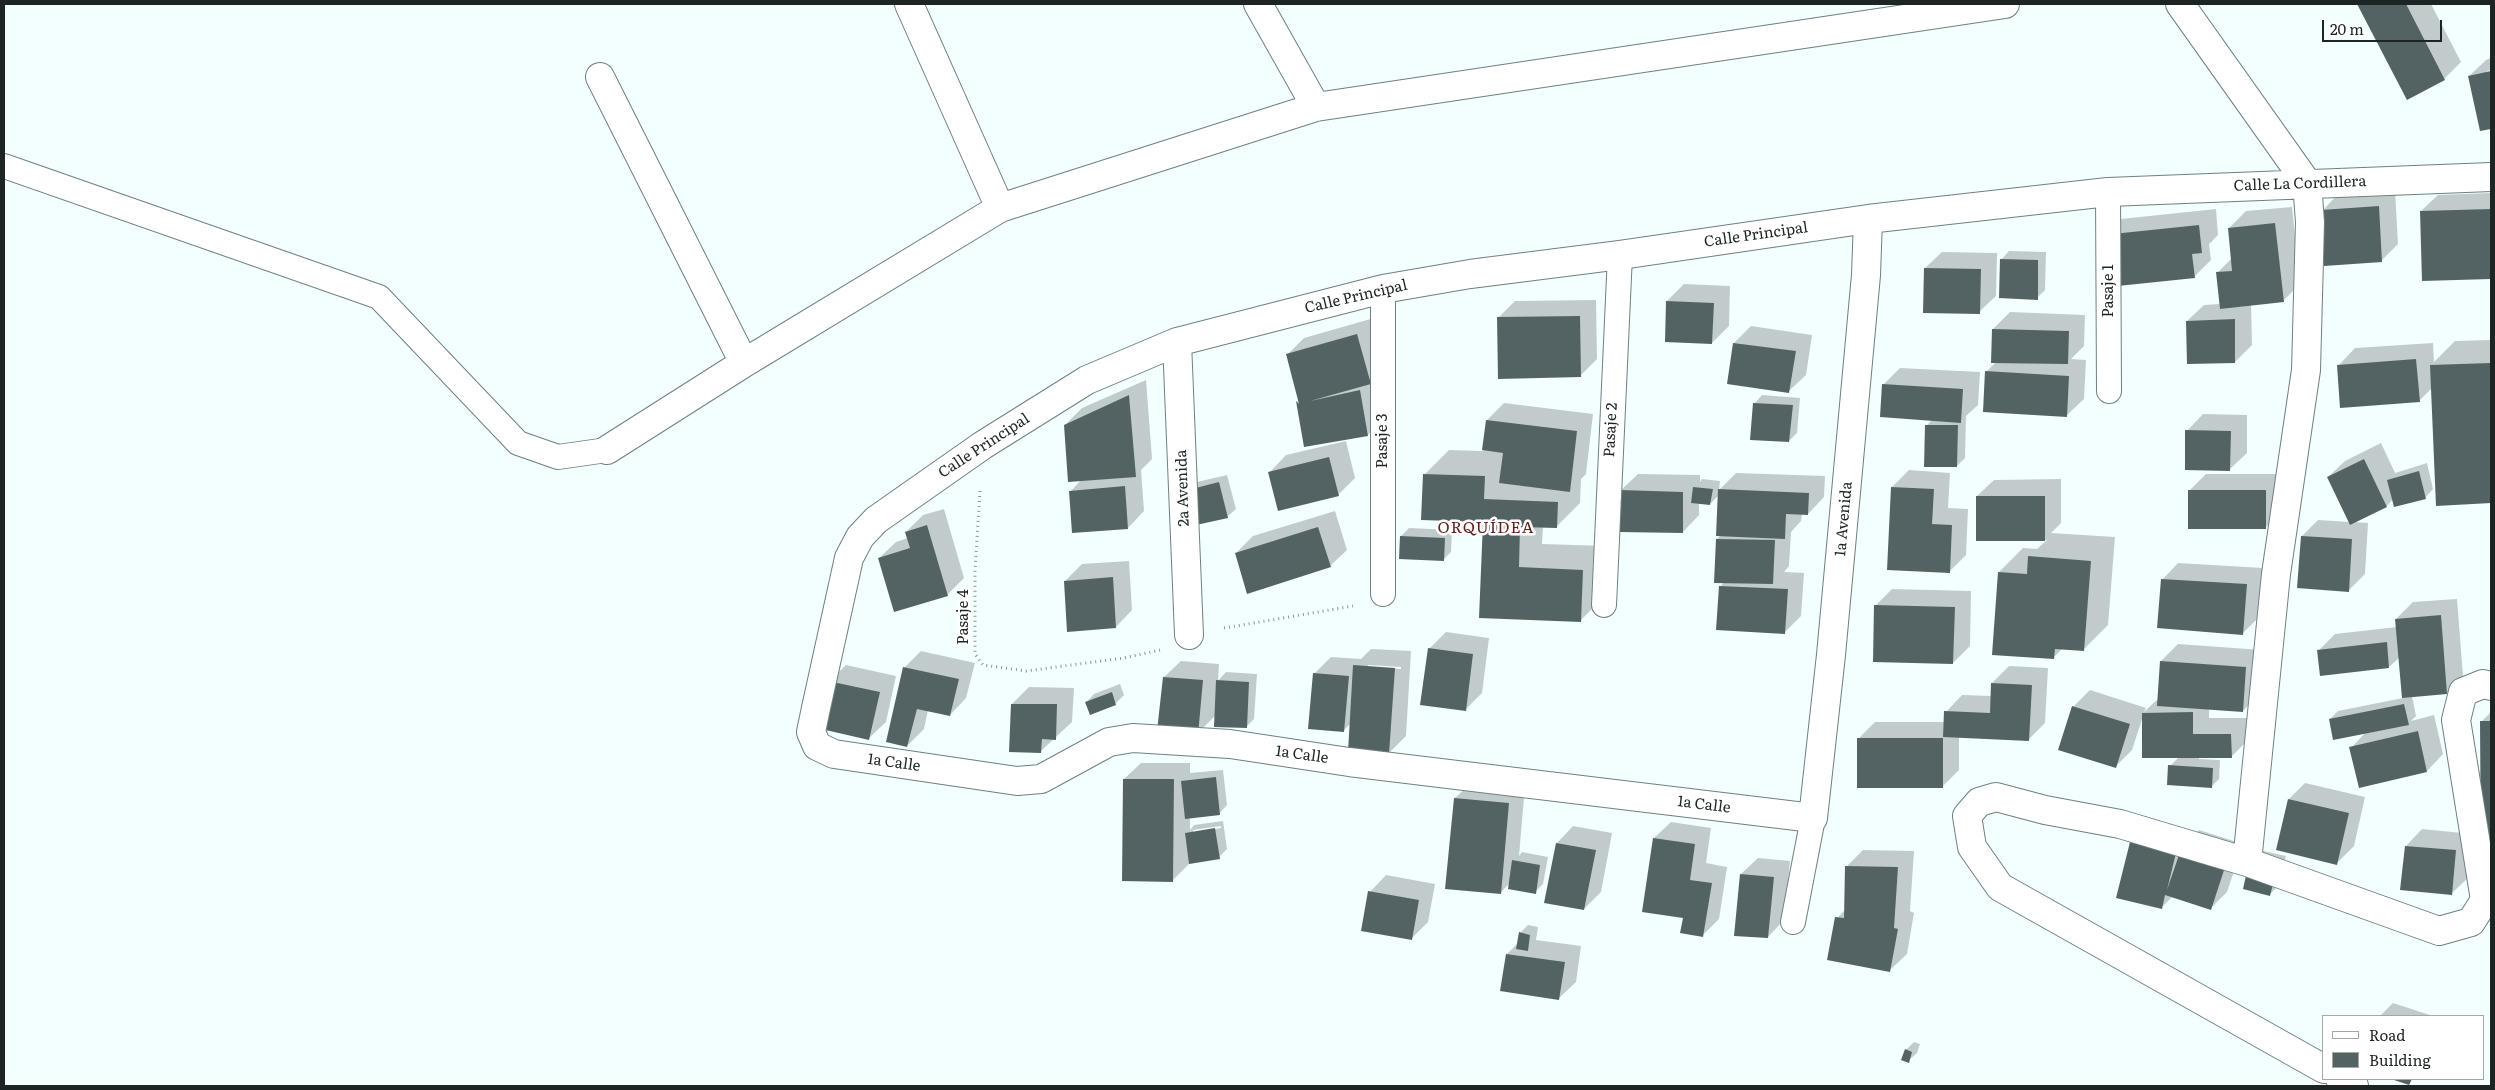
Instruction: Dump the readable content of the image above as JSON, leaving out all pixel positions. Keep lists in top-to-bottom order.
{
  "streets": {
    "street": [
      "Calle La Cordillera",
      "Calle Principal",
      "2a Avenida",
      "1a Avenida",
      "1a Calle"
    ],
    "lane": ["Pasaje 1", "Pasaje 2", "Pasaje 3"],
    "path": ["Pasaje 4"]
  },
  "crossings": [
    ["Calle La Cordillera", "Calle Principal"],
    ["Calle La Cordillera", "Pasaje 1"],
    ["Calle Principal", "Pasaje 1"],
    ["Calle Principal", "Pasaje 2"],
    ["Calle Principal", "Pasaje 3"],
    ["Calle Principal", "2a Avenida"],
    ["Calle Principal", "1a Avenida"],
    ["Calle Principal", "Pasaje 4"],
    ["Calle Principal", "1a Calle"],
    ["Pasaje 3", "Pasaje 4"],
    ["2a Avenida", "Pasaje 4"],
    ["1a Avenida", "1a Calle"]
  ],
  "districts": ["ORQUÍDEA"],
  "legend": ["Road", "Building"],
  "scale_bar": "20 m"
}
